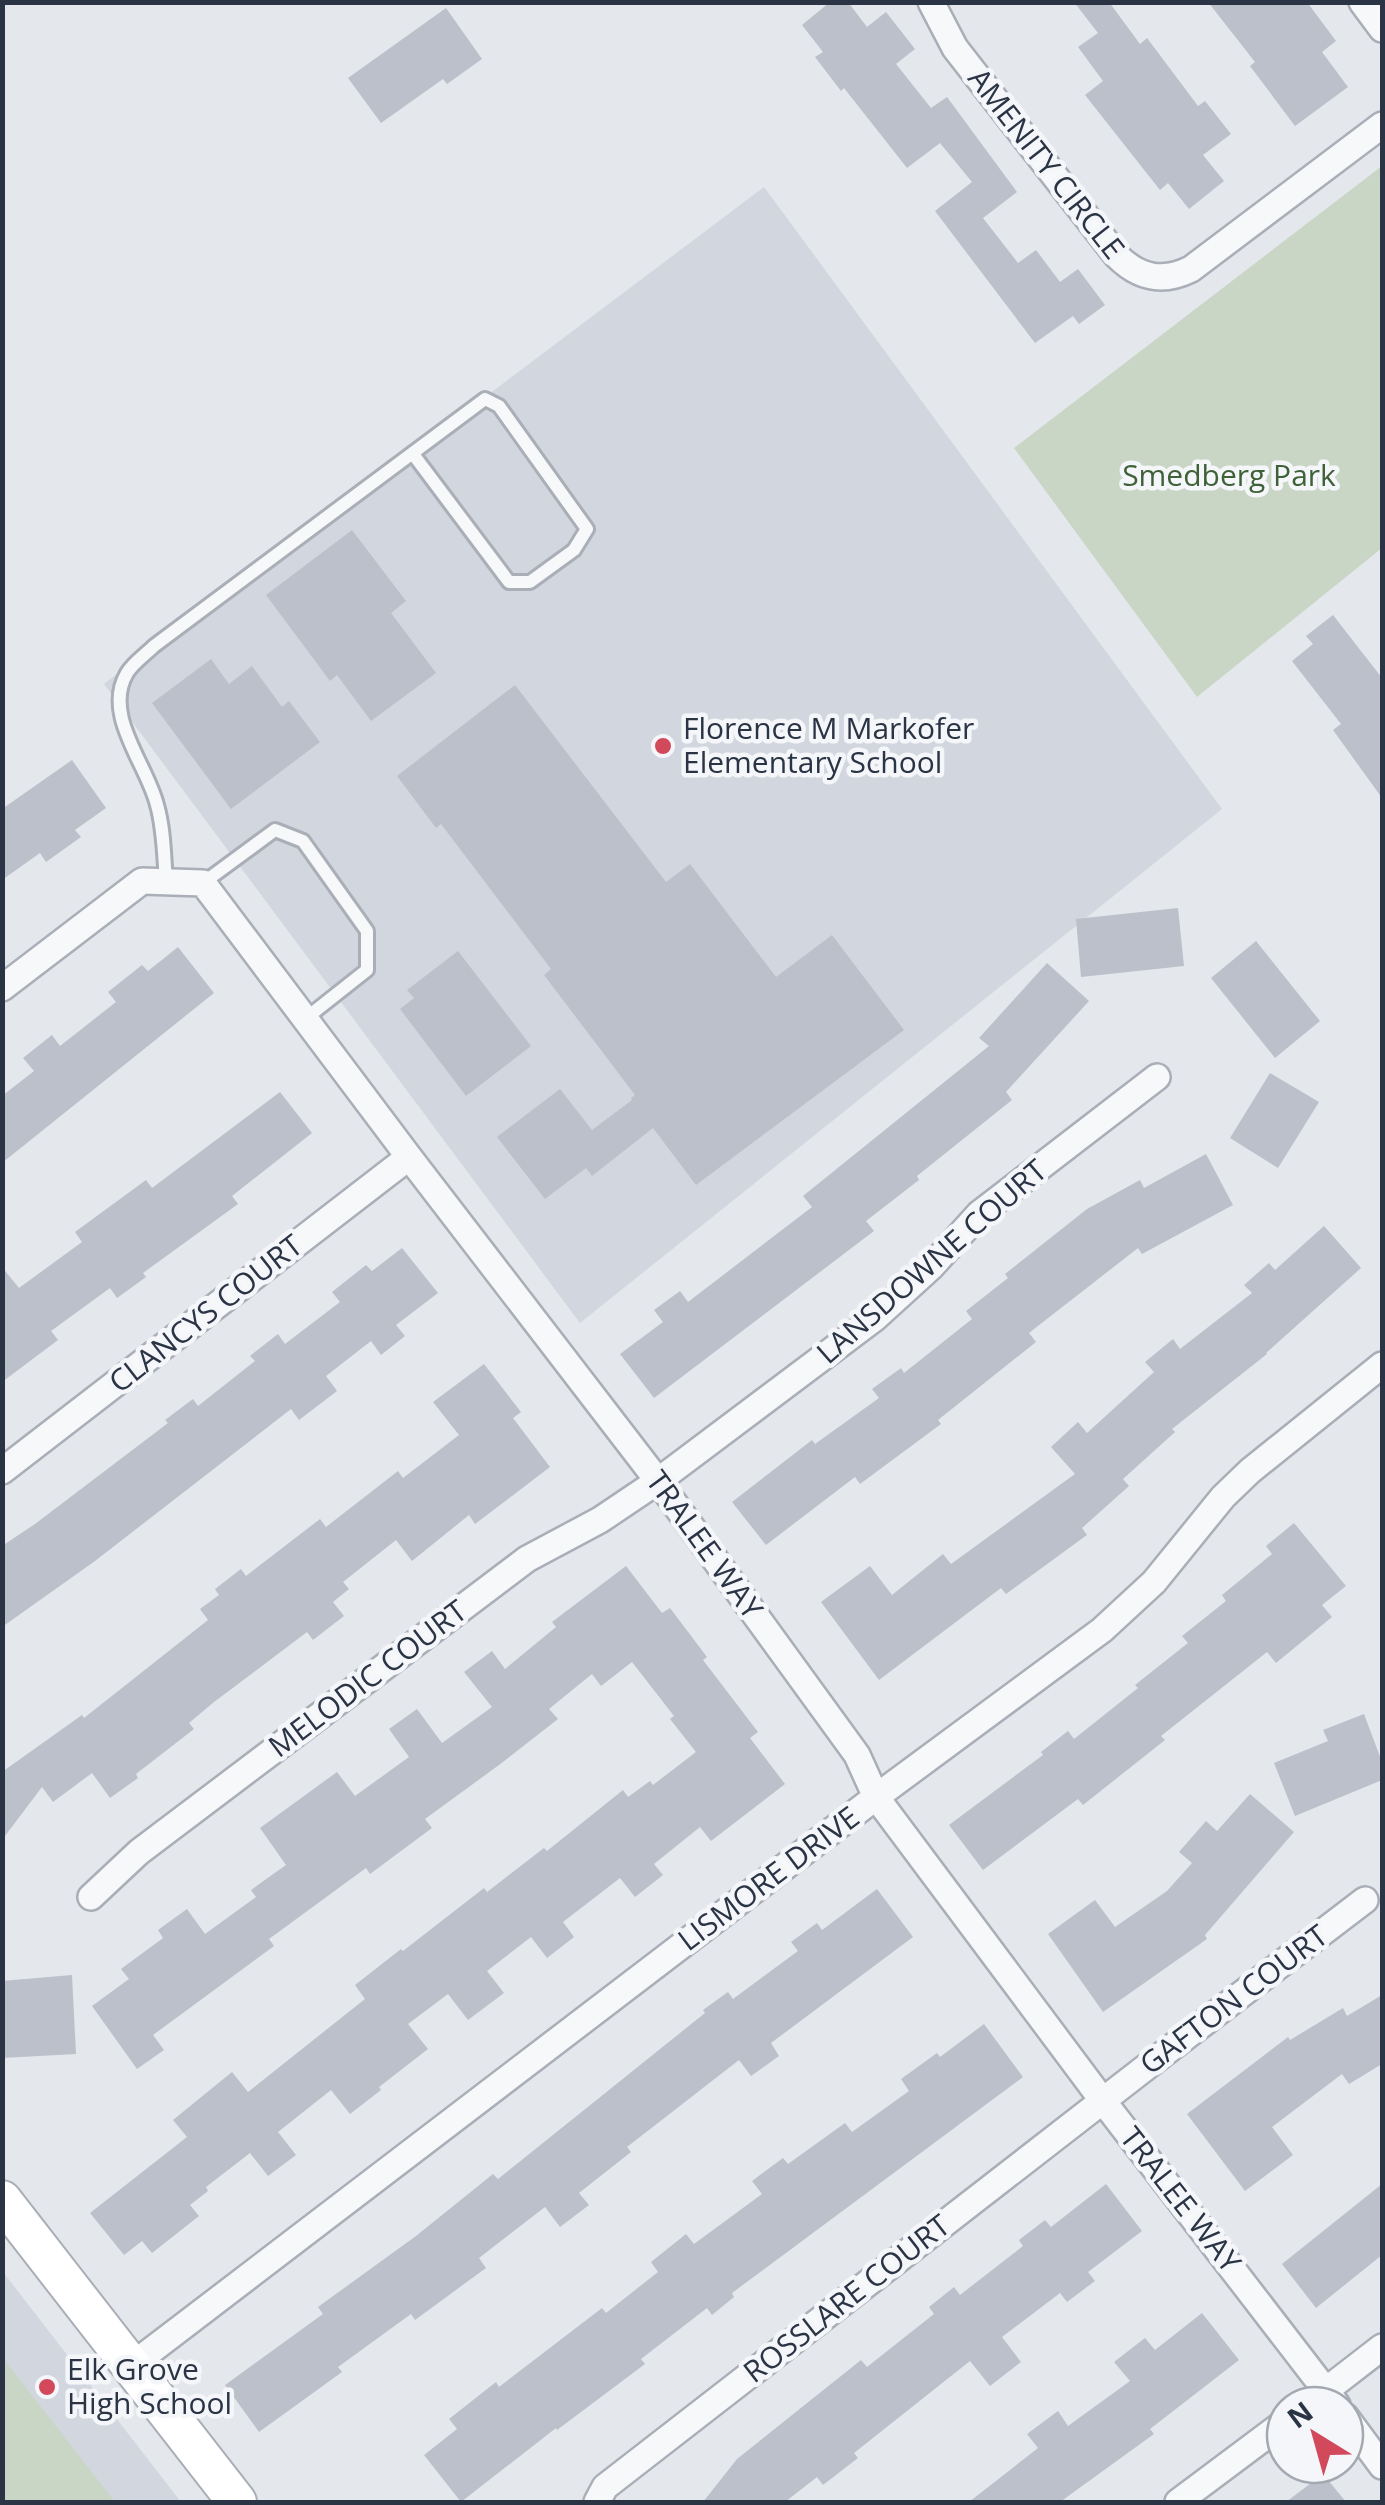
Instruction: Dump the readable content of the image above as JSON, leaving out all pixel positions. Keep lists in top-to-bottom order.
{
  "streets": {
    "street": [
      "AMENITY CIRCLE",
      "LANSDOWNE COURT",
      "CLANCYS COURT",
      "TRALEE WAY",
      "MELODIC COURT",
      "LISMORE DRIVE",
      "GAFTON COURT",
      "ROSSLARE COURT"
    ]
  },
  "crossings": [
    ["LANSDOWNE COURT", "TRALEE WAY"],
    ["LANSDOWNE COURT", "MELODIC COURT"],
    ["CLANCYS COURT", "TRALEE WAY"],
    ["TRALEE WAY", "MELODIC COURT"],
    ["TRALEE WAY", "LISMORE DRIVE"],
    ["TRALEE WAY", "GAFTON COURT"],
    ["TRALEE WAY", "ROSSLARE COURT"],
    ["GAFTON COURT", "ROSSLARE COURT"]
  ],
  "parks": ["Smedberg Park"],
  "places": ["Florence M Markofer Elementary School", "Elk Grove High School"],
  "north": "top left"
}
